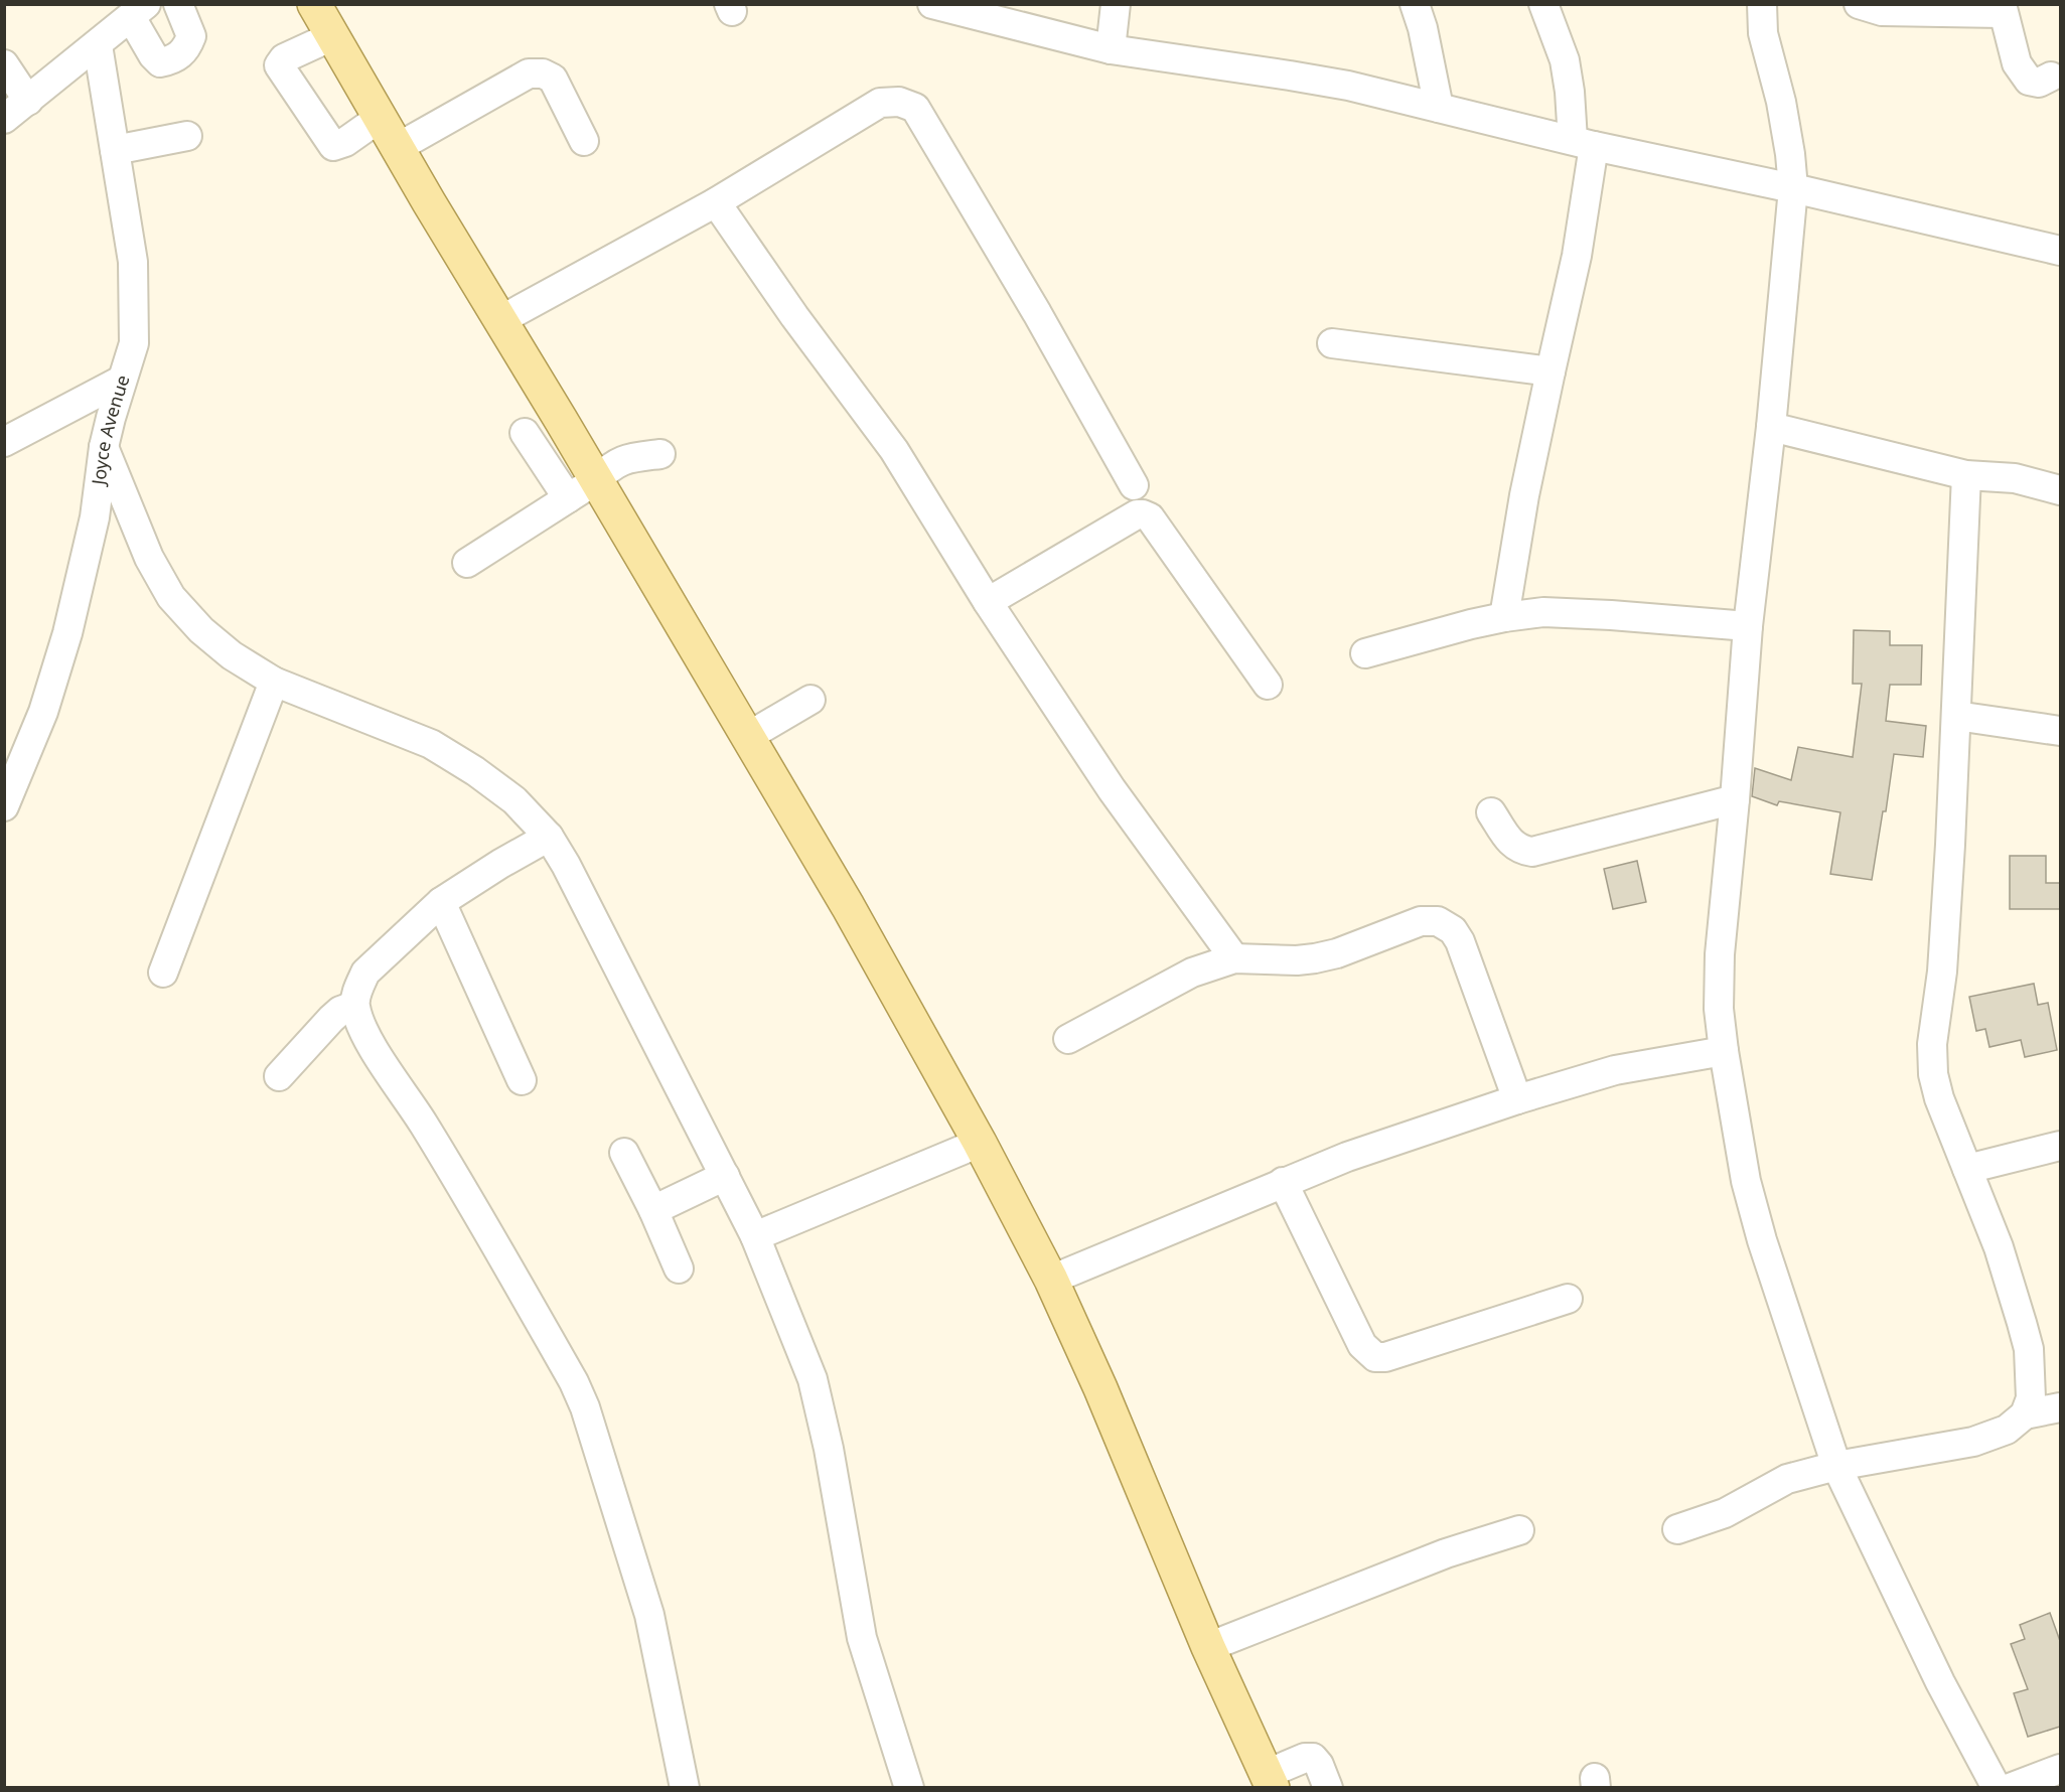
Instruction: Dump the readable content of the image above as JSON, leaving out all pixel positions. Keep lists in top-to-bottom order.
{
  "streets": {
    "street": ["Joyce Avenue"]
  }
}
